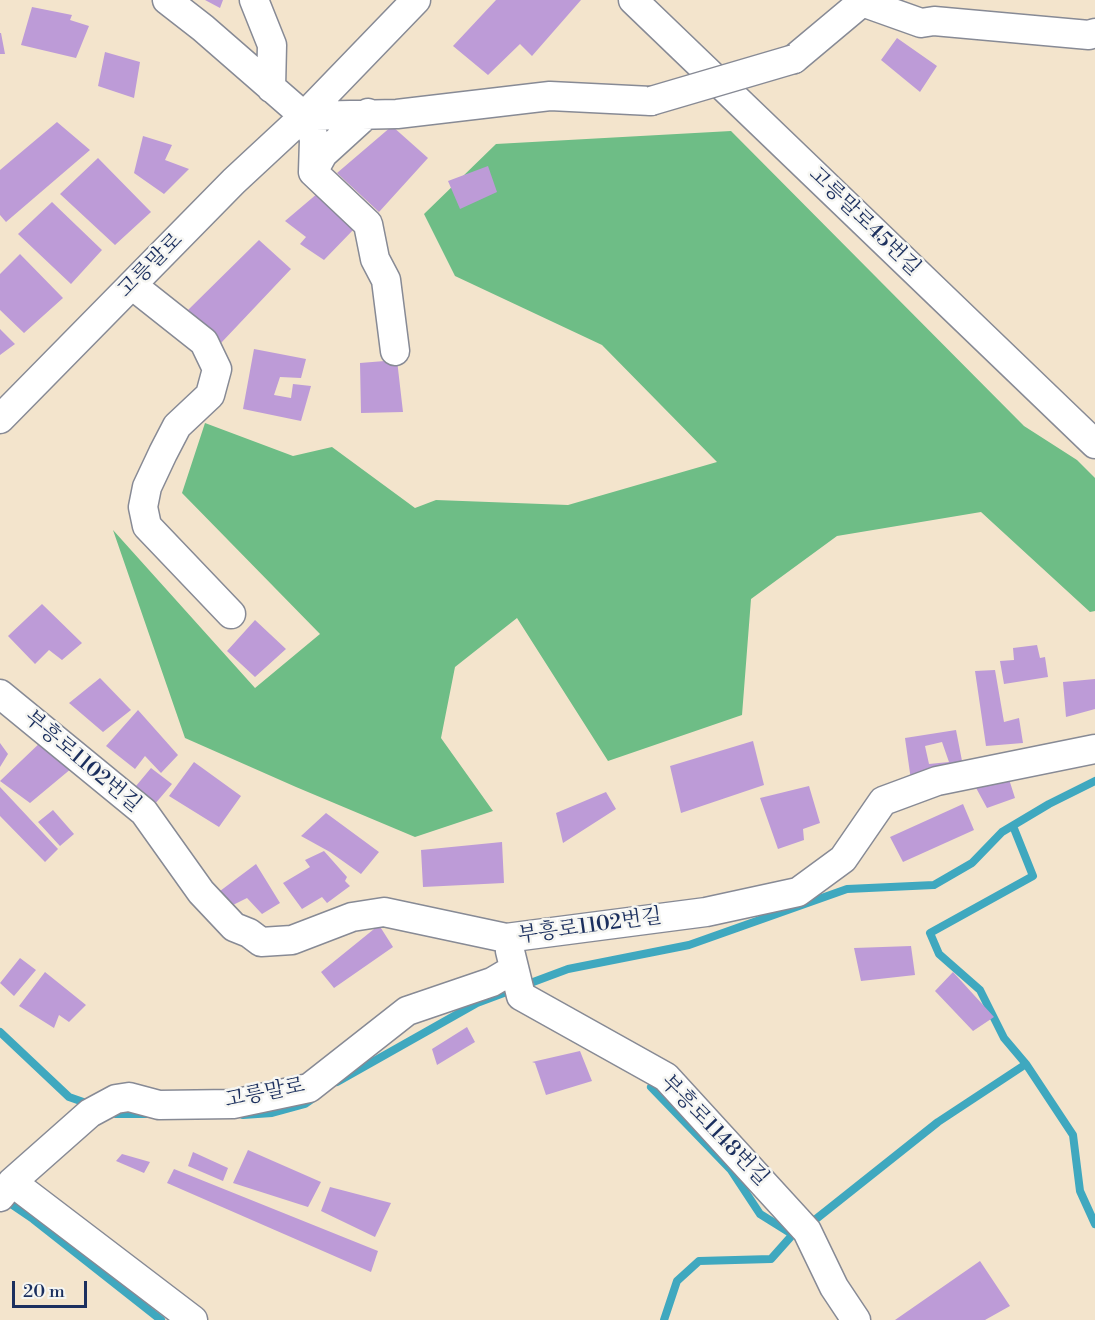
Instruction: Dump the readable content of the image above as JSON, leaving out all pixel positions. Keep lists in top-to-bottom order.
{
  "streets": {
    "street": [
      "고릉말로45번길",
      "고릉말로",
      "부흥로1102번길",
      "부흥로1148번길"
    ]
  },
  "crossings": [
    ["고릉말로", "부흥로1148번길"]
  ],
  "scale_bar": "20 m"
}
